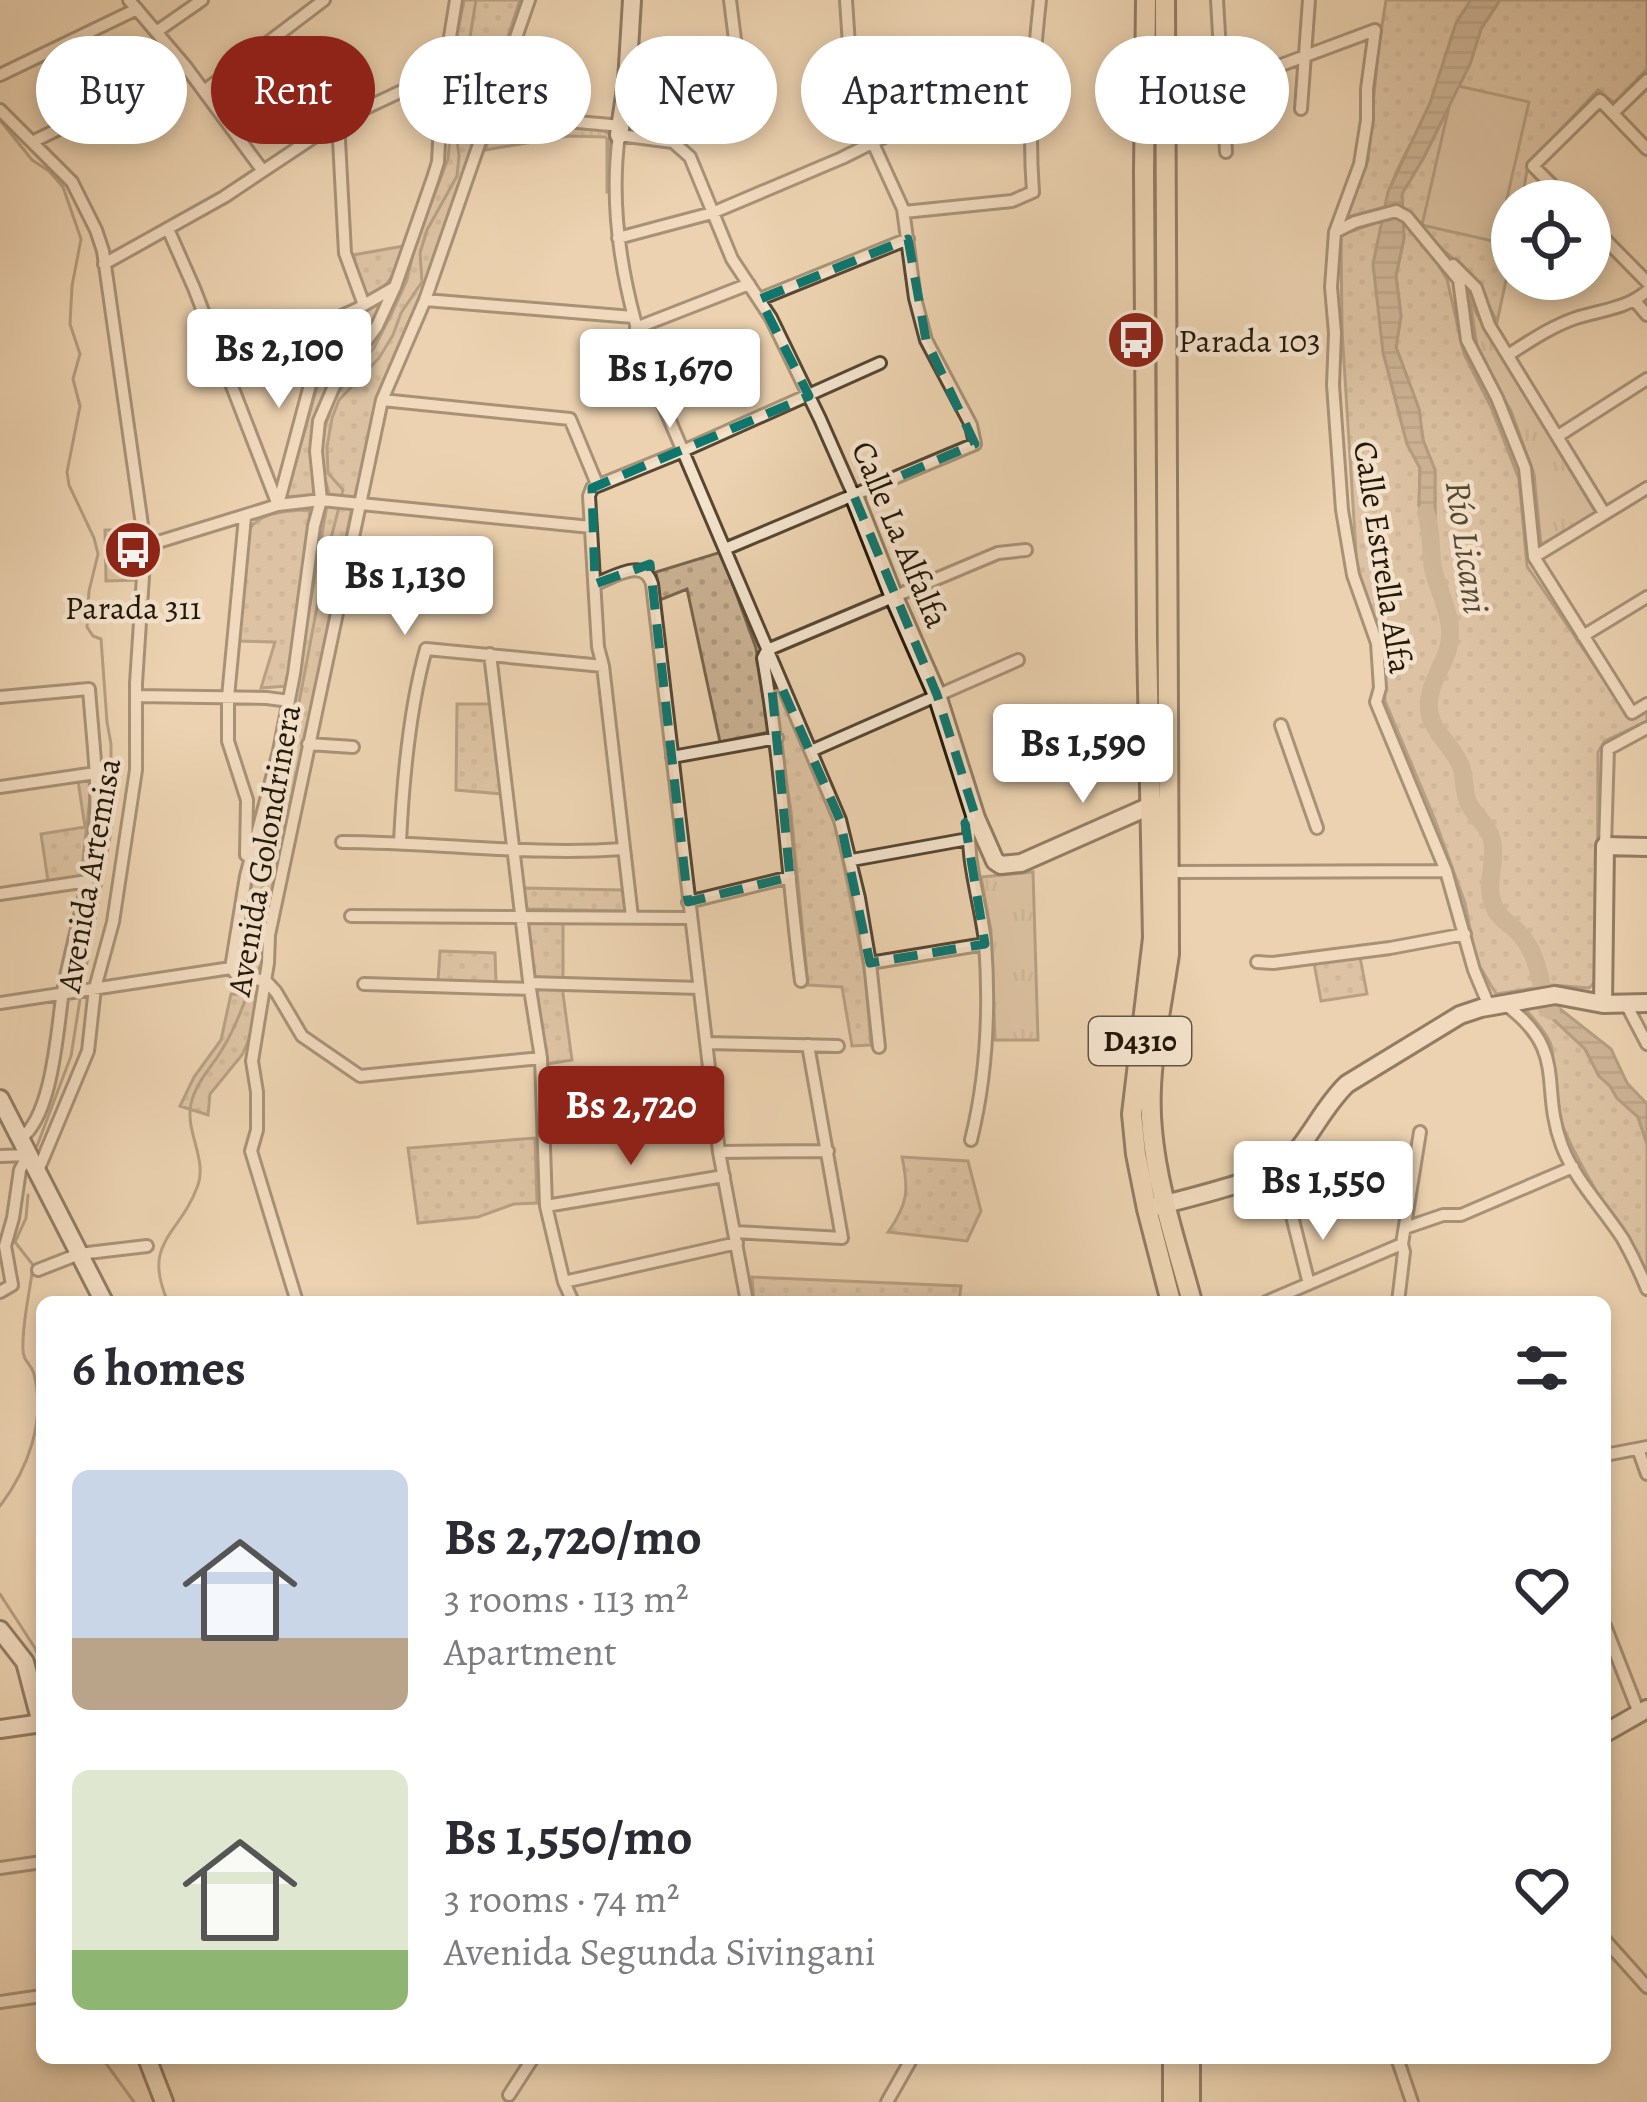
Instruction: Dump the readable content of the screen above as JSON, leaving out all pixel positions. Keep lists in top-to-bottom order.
{
  "streets": {
    "main road": ["D4310"],
    "street": [
      "Calle La Alfalfa",
      "Calle Estrella Alfa",
      "Avenida Golondrinera",
      "Avenida Artemisa"
    ]
  },
  "crossings": [
    ["Calle La Alfalfa", "D4310"]
  ],
  "water": ["Río Licani"],
  "places": {
    "bus stop": ["Parada 103", "Parada 311"]
  },
  "page": {
    "chip": [
      "Buy",
      "Rent",
      "Filters",
      "New",
      "Apartment",
      "House"
    ],
    "price": [
      "Bs 2,100",
      "Bs 1,670",
      "Bs 1,130",
      "Bs 1,590",
      "Bs 2,720",
      "Bs 1,550"
    ],
    "heading": "6 homes",
    "list": [
      {
        "name": "Bs 2,720/mo",
        "note": "3 rooms · 113 m² · Apartment"
      },
      {
        "name": "Bs 1,550/mo",
        "note": "3 rooms · 74 m² · Avenida Segunda Sivingani"
      }
    ]
  }
}
